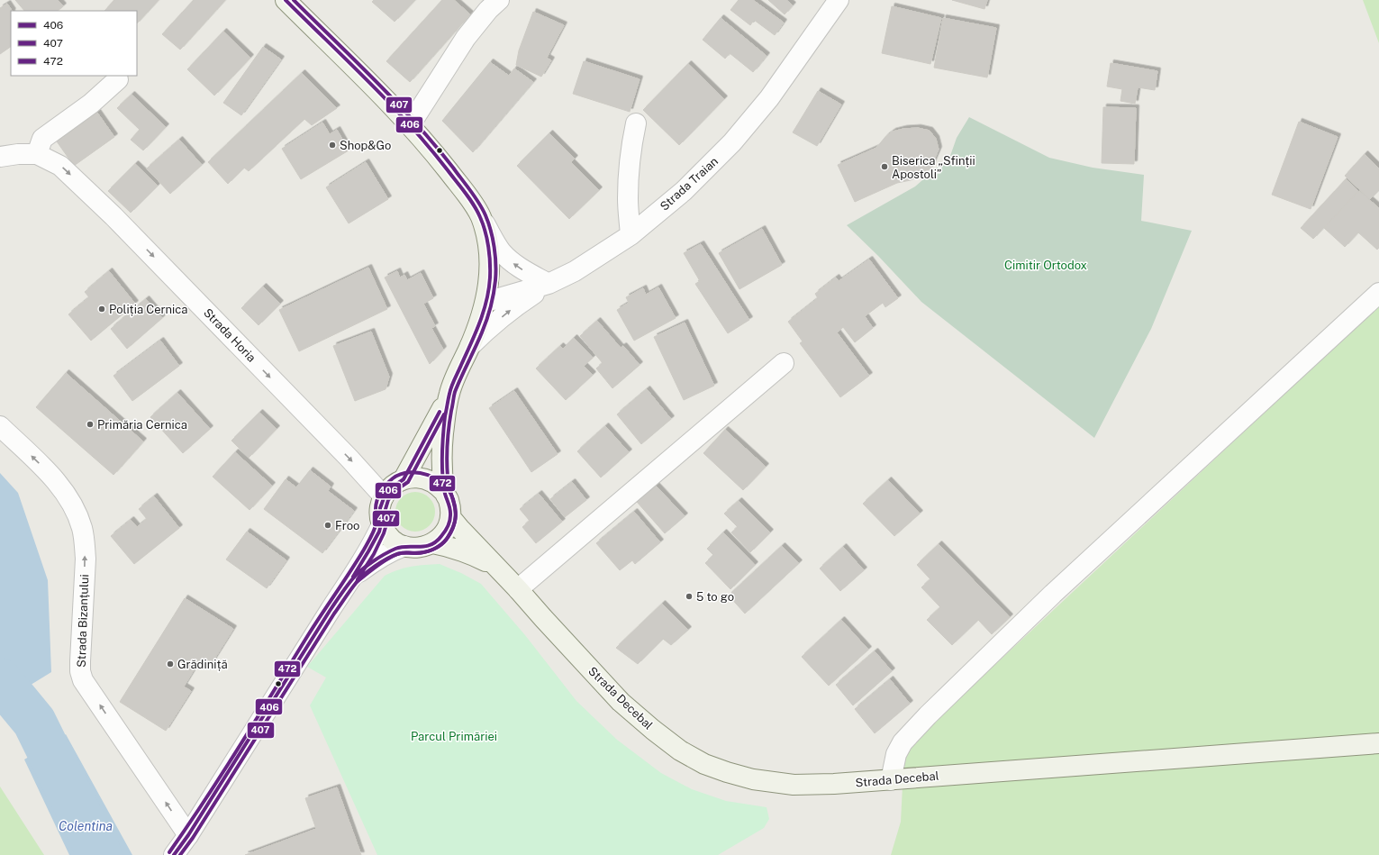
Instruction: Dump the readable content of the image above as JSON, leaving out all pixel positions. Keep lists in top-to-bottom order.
{
  "streets": {
    "main road": ["Strada Decebal"],
    "street": ["Strada Traian", "Strada Horia", "Strada Bizanțului"]
  },
  "crossings": [
    ["Strada Horia", "Strada Decebal"]
  ],
  "one_way": ["Strada Horia", "Strada Bizanțului"],
  "water": ["Colentina"],
  "parks": ["Cimitir Ortodox", "Parcul Primăriei"],
  "places": [
    "Shop&Go",
    "Biserica „Sfinții Apostoli”",
    "Poliția Cernica",
    "Primăria Cernica",
    "Froo",
    "5 to go",
    "Grădiniță"
  ],
  "lines": ["transit line 406", "transit line 407", "transit line 472"],
  "legend": ["406", "407", "472"]
}
